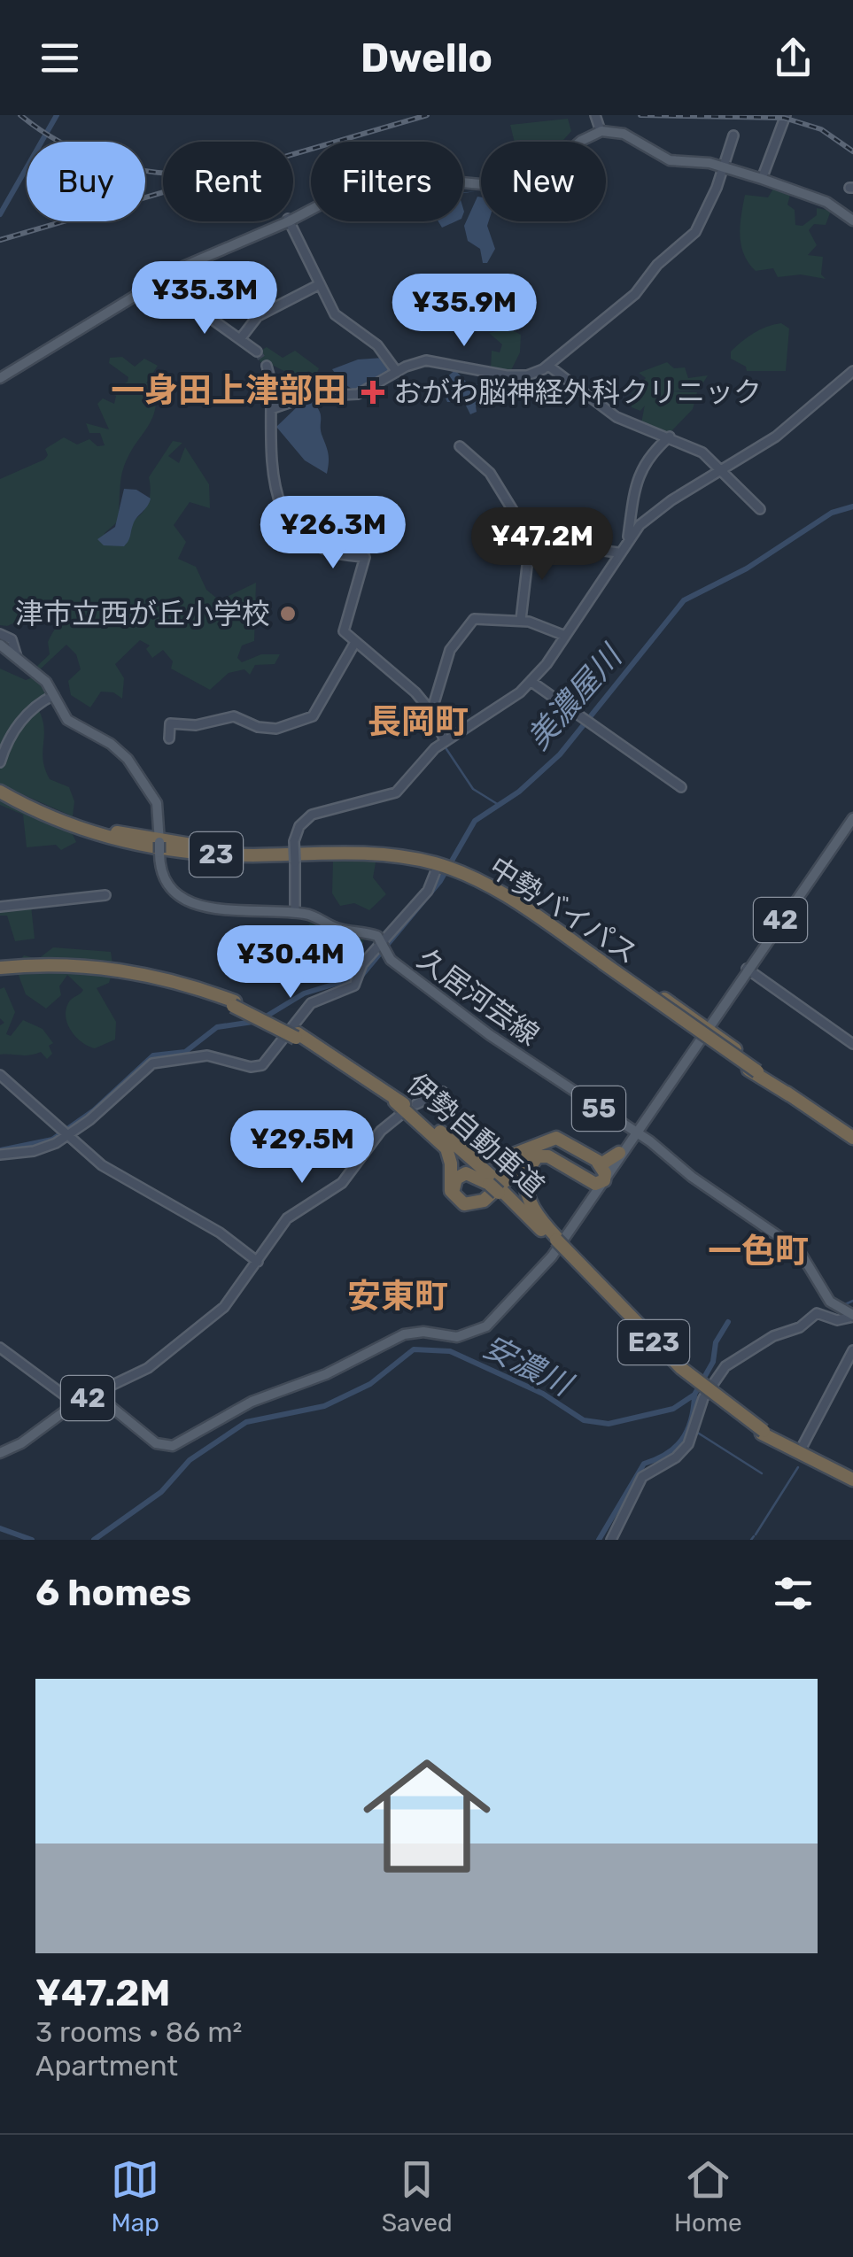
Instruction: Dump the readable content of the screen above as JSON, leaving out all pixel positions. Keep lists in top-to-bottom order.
{
  "streets": {
    "highway": [
      "23",
      "中勢バイパス",
      "伊勢自動車道",
      "E23"
    ],
    "main road": ["42", "久居河芸線", "55"]
  },
  "crossings": [
    ["23", "中勢バイパス"],
    ["23", "久居河芸線"],
    ["42", "久居河芸線"]
  ],
  "districts": [
    "一身田上津部田",
    "長岡町",
    "一色町",
    "安東町"
  ],
  "water": ["美濃屋川", "安濃川"],
  "places": {
    "health": ["おがわ脳神経外科クリニック"],
    "other": ["津市立西が丘小学校"]
  },
  "page": {
    "header": "Dwello",
    "chip": [
      "Buy",
      "Rent",
      "Filters",
      "New"
    ],
    "price": [
      "¥35.3M",
      "¥35.9M",
      "¥26.3M",
      "¥47.2M",
      "¥30.4M",
      "¥29.5M"
    ],
    "heading": "6 homes",
    "list": [
      {
        "name": "¥47.2M",
        "note": "3 rooms · 86 m² · Apartment"
      }
    ],
    "tabs": ["Map", "Saved", "Home"]
  }
}
